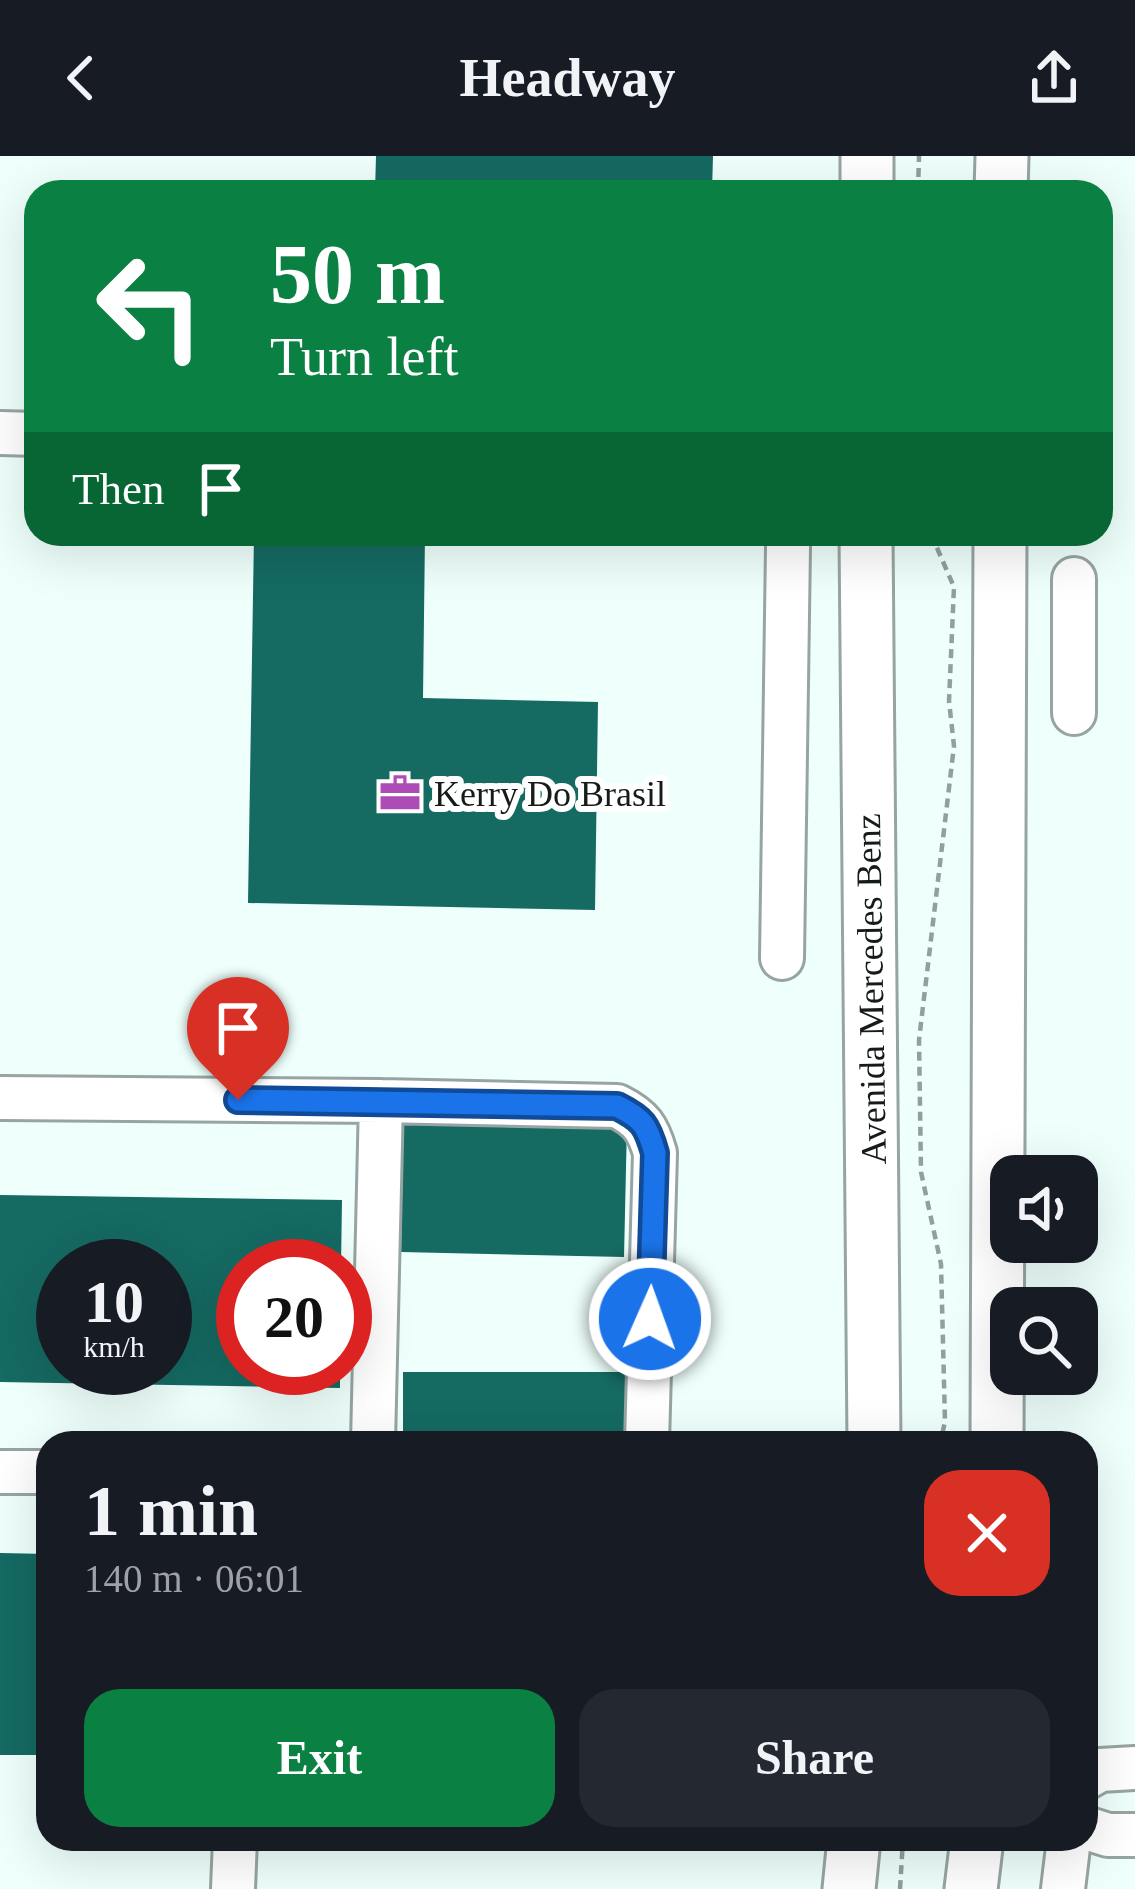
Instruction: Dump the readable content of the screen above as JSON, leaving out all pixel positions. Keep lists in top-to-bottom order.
{
  "streets": {
    "main road": ["Avenida Mercedes Benz"]
  },
  "places": {
    "office": ["Kerry Do Brasil"]
  },
  "page": {
    "header": "Headway",
    "turn": ["50 m", "Turn left"],
    "then": "Then",
    "speed": "10 km/h",
    "limit": "20",
    "heading": ["1 min", "140 m · 06:01"],
    "buttons": ["Exit", "Share"]
  }
}
